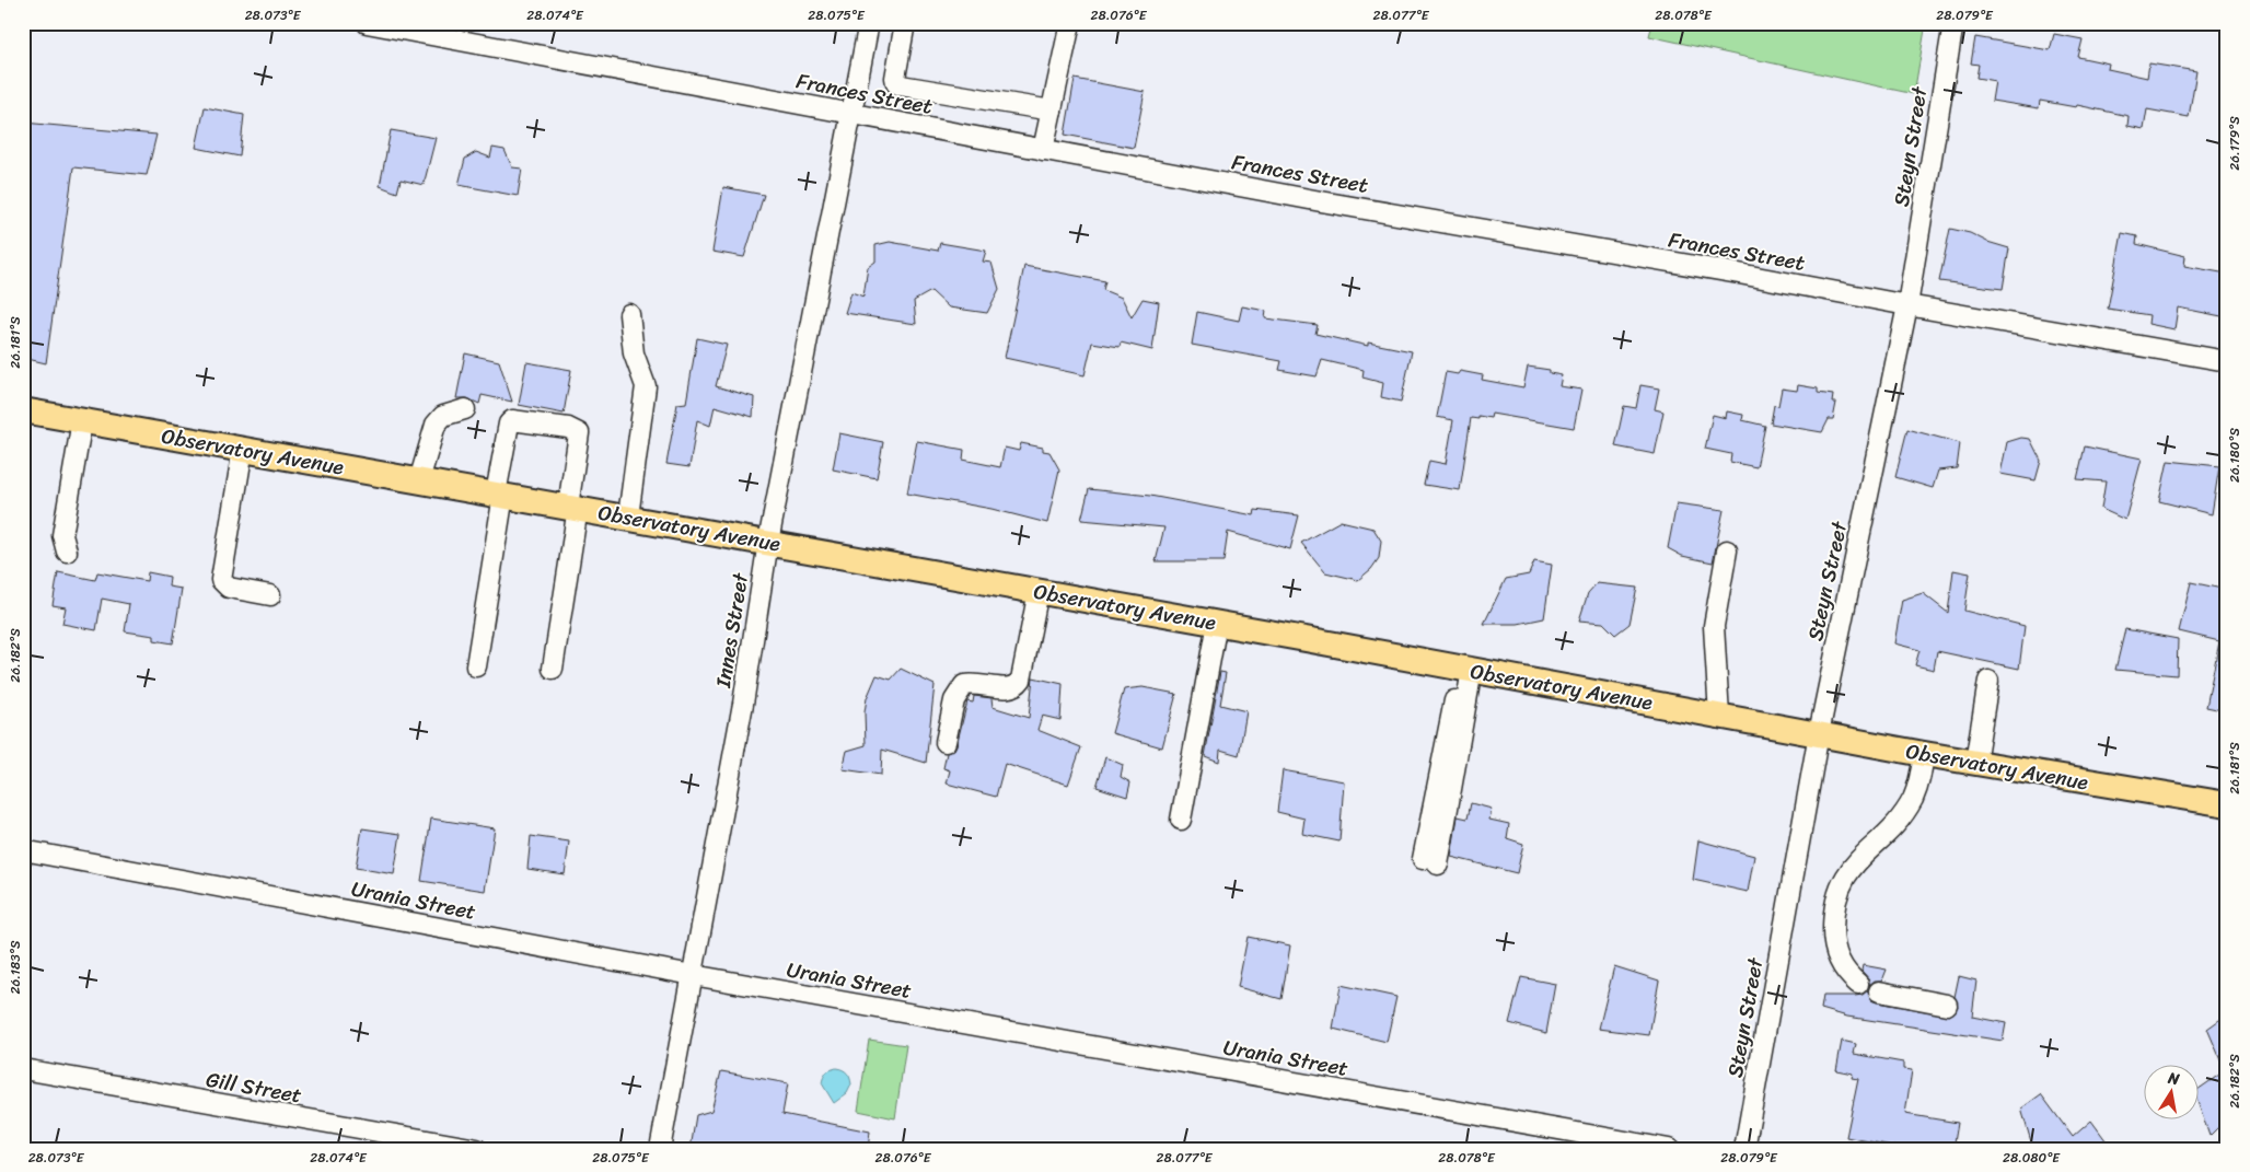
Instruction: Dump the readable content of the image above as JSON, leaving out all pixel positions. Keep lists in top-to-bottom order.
{
  "streets": {
    "main road": ["Observatory Avenue"],
    "street": [
      "Frances Street",
      "Steyn Street",
      "Innes Street",
      "Urania Street",
      "Gill Street"
    ]
  },
  "crossings": [
    ["Frances Street", "Steyn Street"],
    ["Frances Street", "Innes Street"],
    ["Steyn Street", "Observatory Avenue"],
    ["Observatory Avenue", "Innes Street"],
    ["Innes Street", "Urania Street"]
  ],
  "north": "top",
  "coordinates": [
    "28.073°E",
    "28.074°E",
    "28.075°E",
    "28.076°E",
    "28.077°E",
    "28.078°E",
    "28.079°E",
    "26.179°S",
    "26.181°S",
    "26.180°S",
    "26.182°S",
    "26.183°S",
    "28.080°E"
  ]
}
